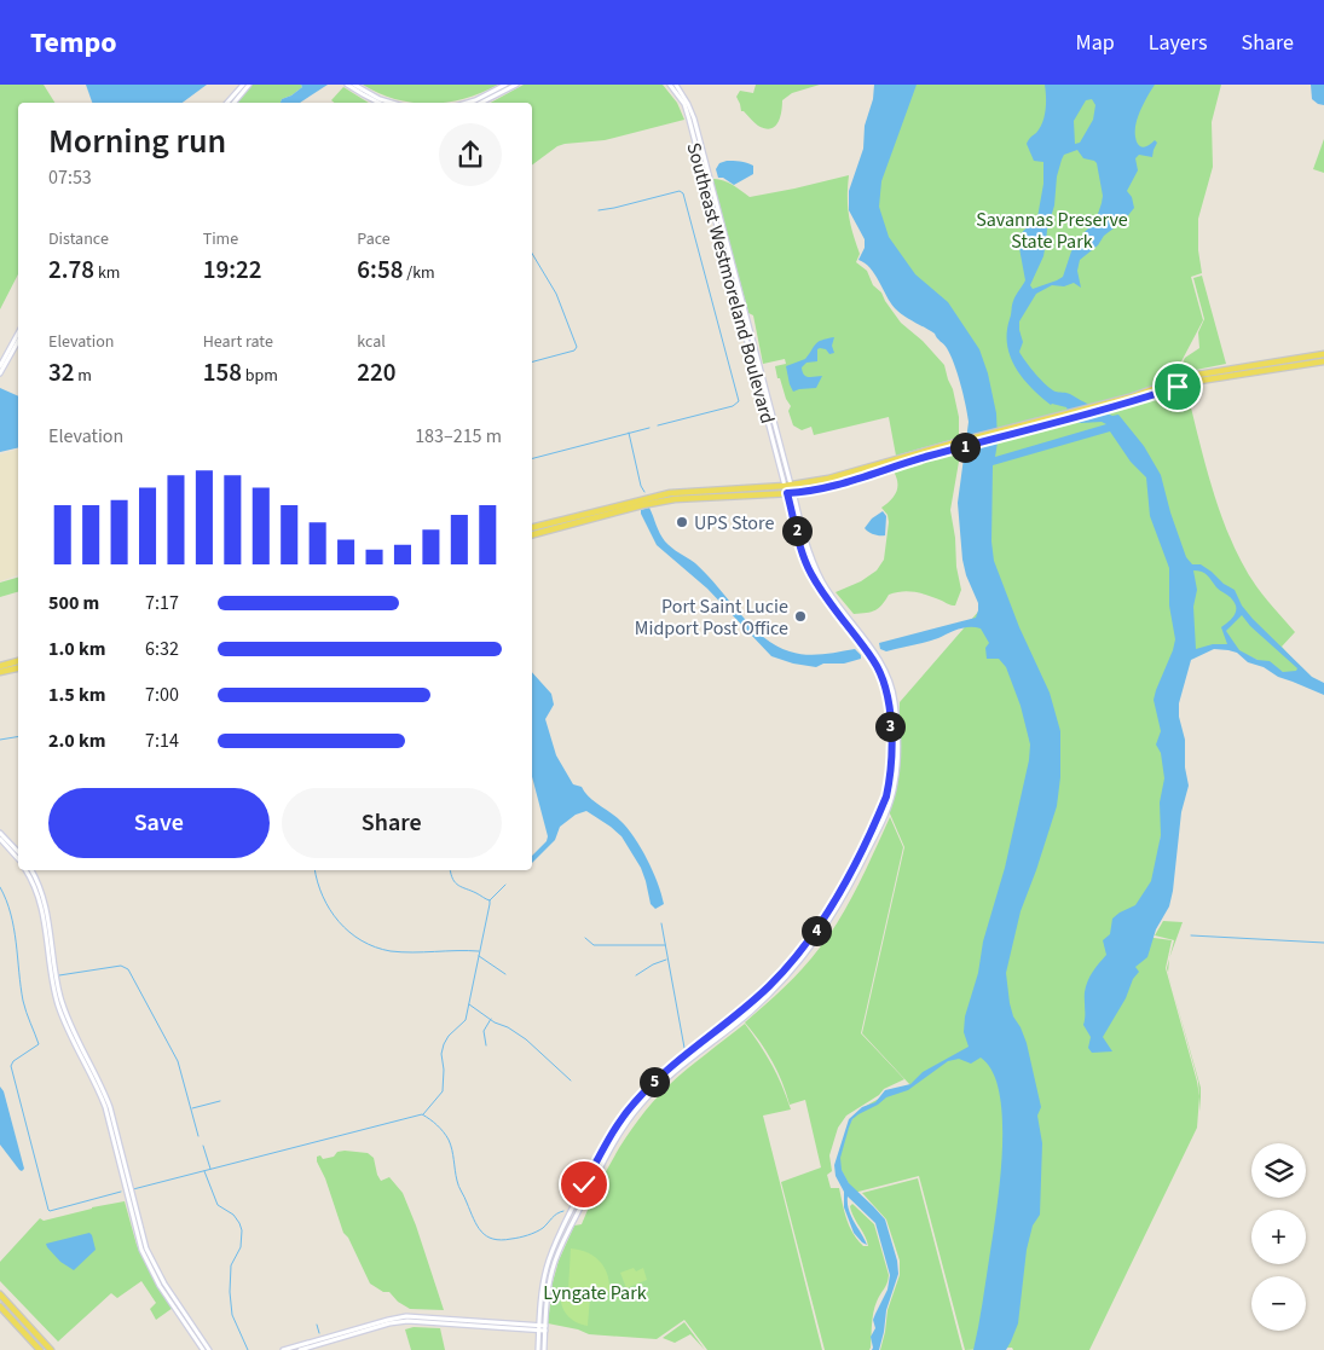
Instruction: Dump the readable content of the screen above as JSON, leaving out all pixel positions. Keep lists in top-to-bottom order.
{
  "streets": {
    "street": ["Southeast Westmoreland Boulevard"]
  },
  "parks": ["Savannas Preserve State Park", "Lyngate Park"],
  "places": ["UPS Store", "Port Saint Lucie Midport Post Office"],
  "page": {
    "header": "Tempo",
    "nav": ["Map", "Layers", "Share"],
    "heading": ["Morning run", "07:53"],
    "stats": [
      ["Distance", "2.78 km"],
      ["Time", "19:22"],
      ["Pace", "6:58 /km"],
      ["Elevation", "32 m"],
      ["Heart rate", "158 bpm"],
      ["kcal", "220"]
    ],
    "chart": ["Elevation", "183–215 m"],
    "pins": [
      "1",
      "2",
      "3",
      "4",
      "5"
    ],
    "list": [
      {
        "name": "500 m",
        "note": "7:17"
      },
      {
        "name": "1.0 km",
        "note": "6:32"
      },
      {
        "name": "1.5 km",
        "note": "7:00"
      },
      {
        "name": "2.0 km",
        "note": "7:14"
      }
    ],
    "buttons": ["Save", "Share"],
    "map_buttons": ["+", "−"]
  }
}
